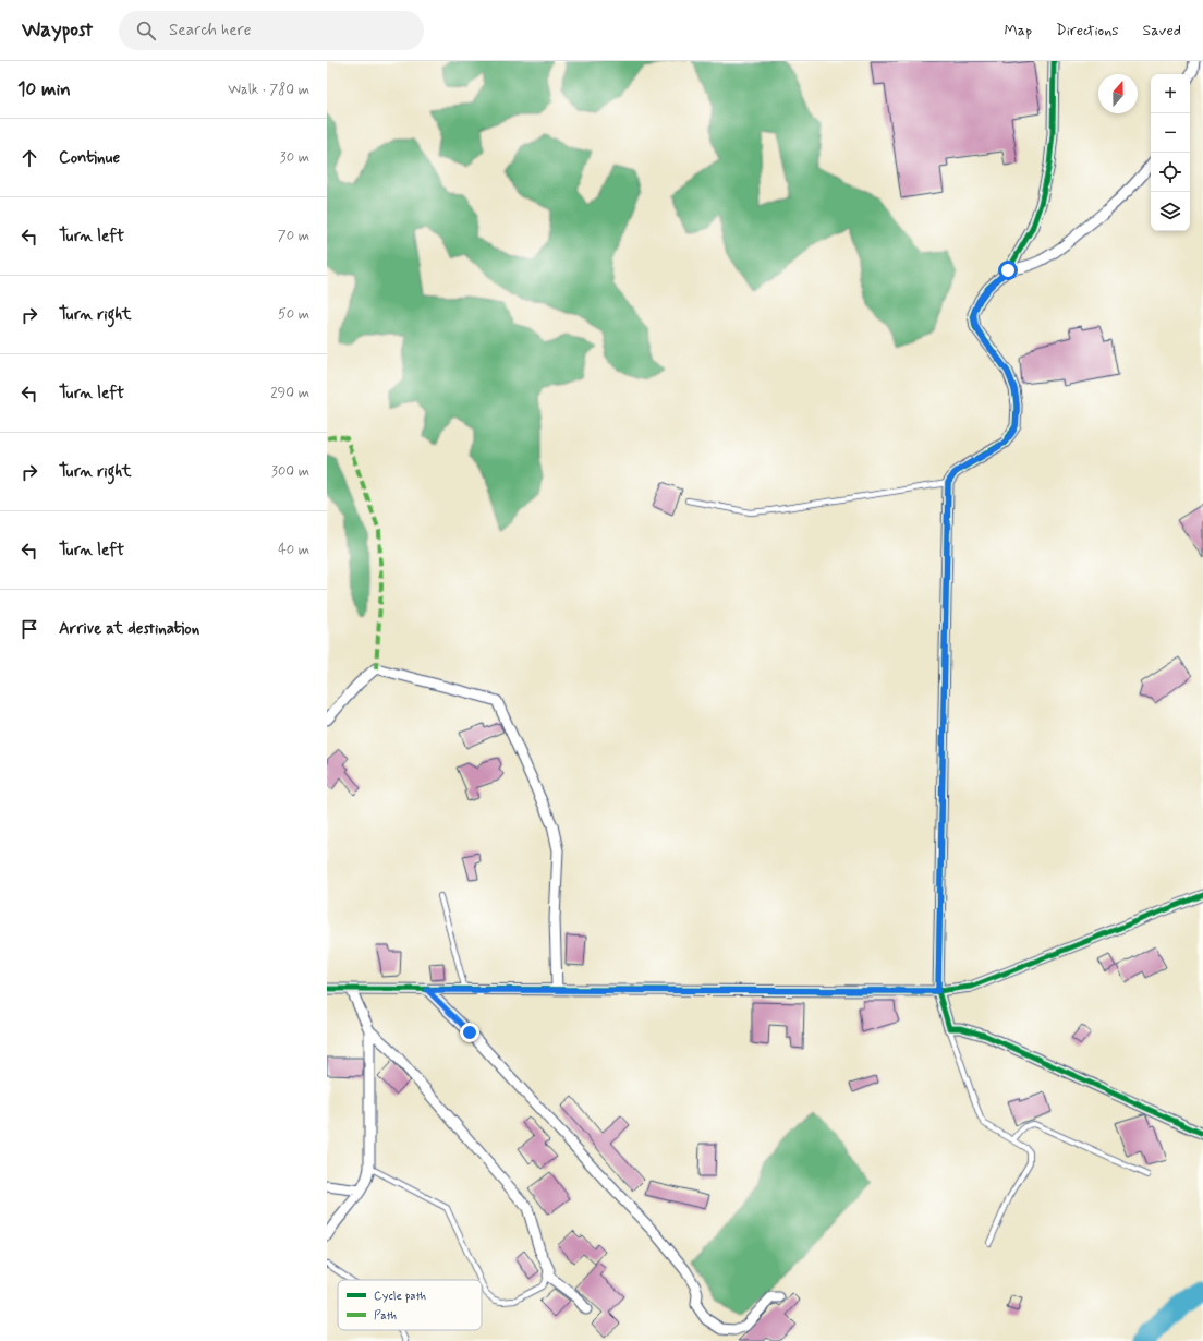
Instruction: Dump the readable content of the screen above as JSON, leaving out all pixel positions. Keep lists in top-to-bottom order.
{
  "legend": ["Cycle path", "Path"],
  "north": "top",
  "page": {
    "header": "Waypost",
    "search": "Search here",
    "nav": ["Map", "Directions", "Saved"],
    "heading": ["10 min", "Walk · 780 m"],
    "map_buttons": ["+", "−"],
    "list": [
      ["Continue", "30 m"],
      ["Turn left", "70 m"],
      ["Turn right", "50 m"],
      ["Turn left", "290 m"],
      ["Turn right", "300 m"],
      ["Turn left", "40 m"],
      "Arrive at destination"
    ]
  }
}
